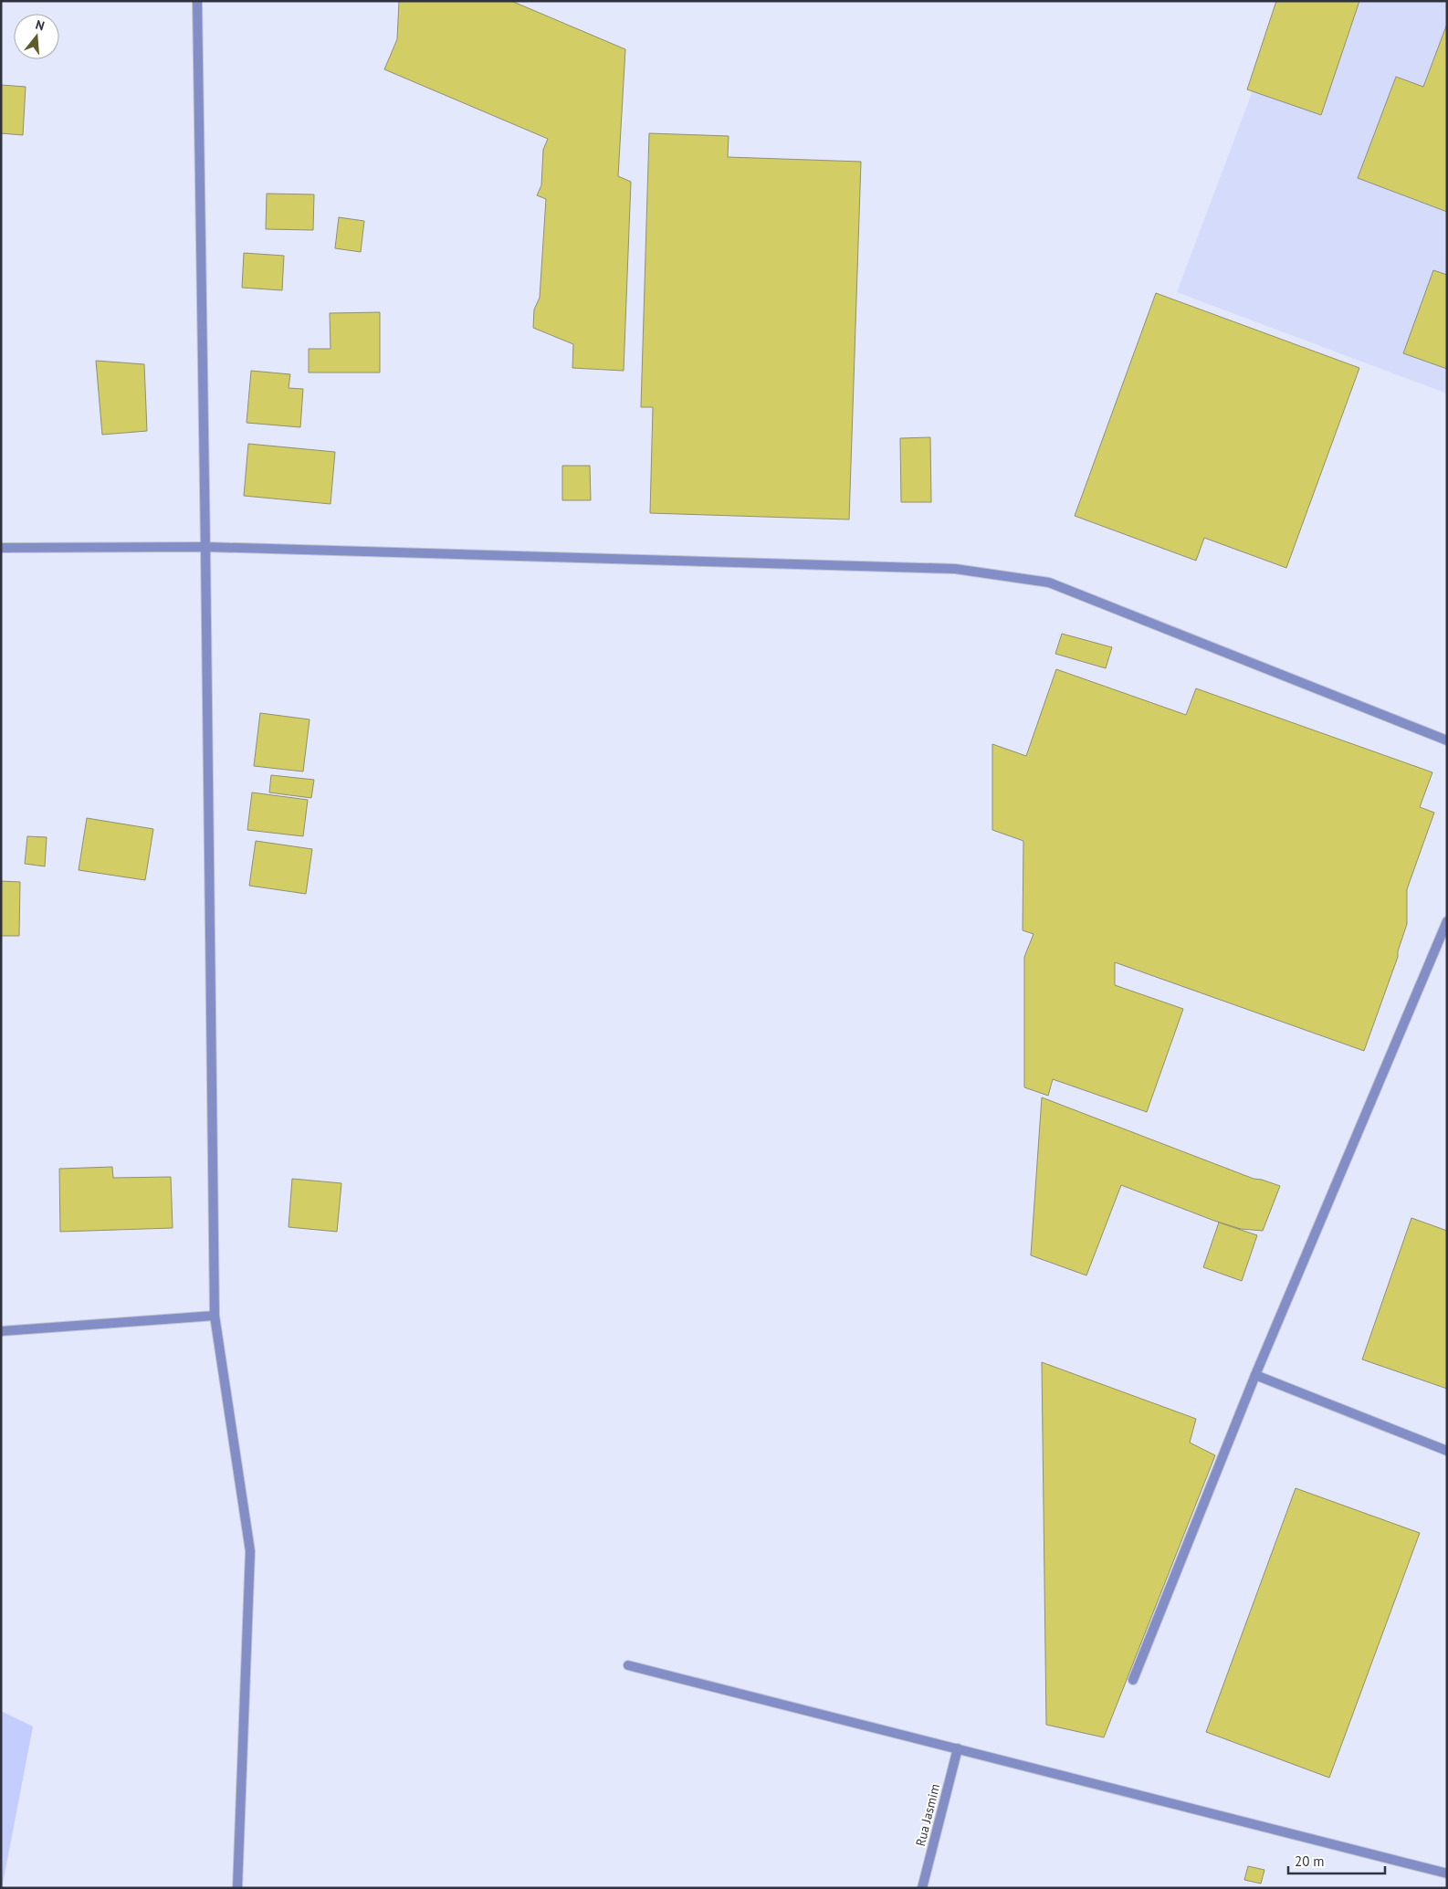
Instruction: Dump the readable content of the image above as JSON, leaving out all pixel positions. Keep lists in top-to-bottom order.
{
  "streets": {
    "street": ["Rua Jasmim"]
  },
  "scale_bar": "20 m",
  "north": "top"
}
